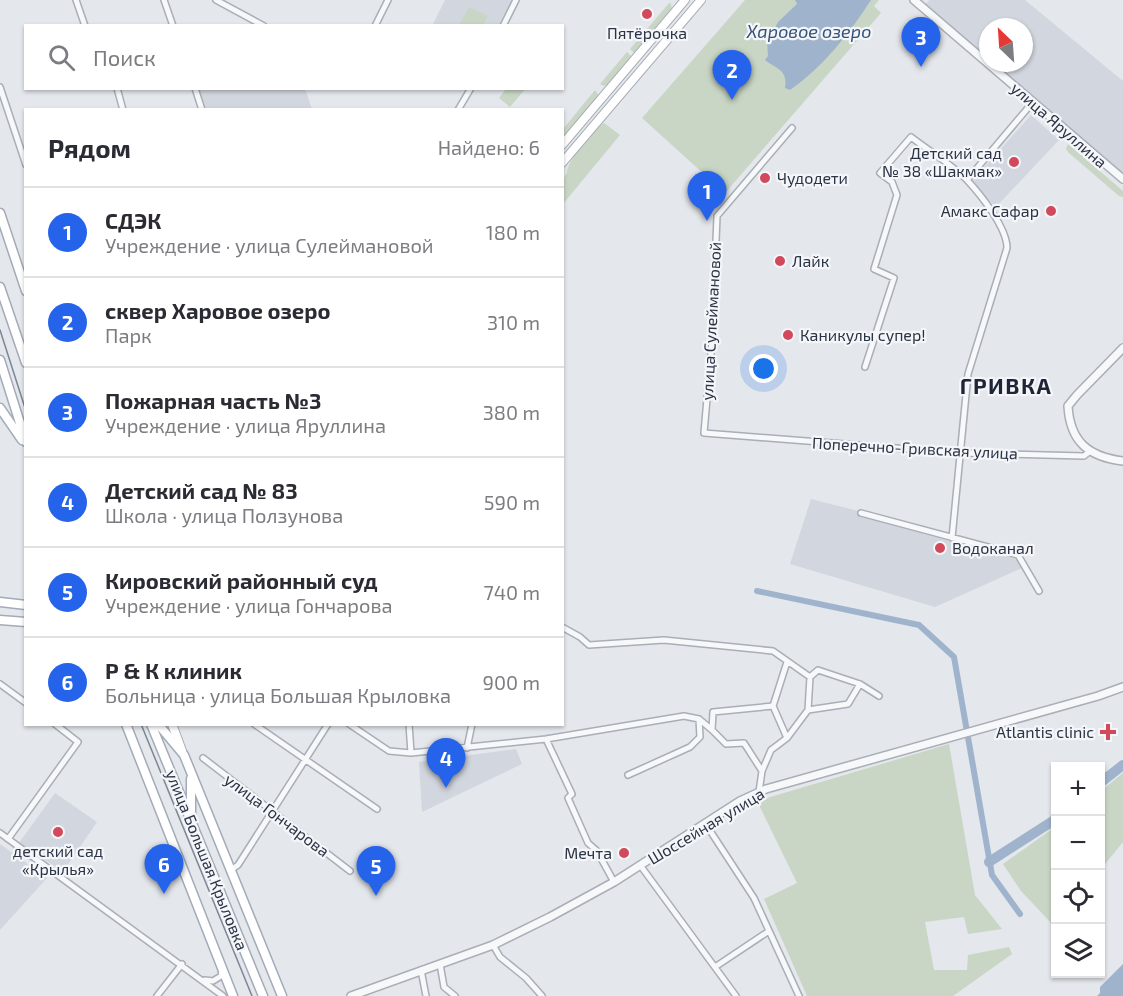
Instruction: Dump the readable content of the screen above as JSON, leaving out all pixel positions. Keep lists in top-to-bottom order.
{
  "streets": {
    "main road": ["улица Большая Крыловка"],
    "street": [
      "улица Яруллина",
      "улица Сулеймановой",
      "Поперечно-Гривская улица",
      "улица Гончарова",
      "Шоссейная улица"
    ]
  },
  "crossings": [
    ["улица Сулеймановой", "Поперечно-Гривская улица"]
  ],
  "districts": ["ГРИВКА"],
  "water": ["Харовое озеро"],
  "places": {
    "other": [
      "Пятёрочка",
      "Детский сад № 38 «Шакмак»",
      "Чудодети",
      "Амакс Сафар",
      "Лайк",
      "Каникулы супер!",
      "Водоканал",
      "детский сад «Крылья»",
      "Мечта"
    ],
    "health": ["Atlantis clinic"]
  },
  "north": "top left",
  "page": {
    "pins": [
      "3",
      "2",
      "1",
      "4",
      "6",
      "5"
    ],
    "search": "Поиск",
    "heading": ["Рядом", "Найдено: 6"],
    "list": [
      {
        "mark": "1",
        "name": "СДЭК",
        "note": "Учреждение · улица Сулеймановой",
        "value": "180 m"
      },
      {
        "mark": "2",
        "name": "сквер Харовое озеро",
        "note": "Парк",
        "value": "310 m"
      },
      {
        "mark": "3",
        "name": "Пожарная часть №3",
        "note": "Учреждение · улица Яруллина",
        "value": "380 m"
      },
      {
        "mark": "4",
        "name": "Детский сад № 83",
        "note": "Школа · улица Ползунова",
        "value": "590 m"
      },
      {
        "mark": "5",
        "name": "Кировский районный суд",
        "note": "Учреждение · улица Гончарова",
        "value": "740 m"
      },
      {
        "mark": "6",
        "name": "Р & К клиник",
        "note": "Больница · улица Большая Крыловка",
        "value": "900 m"
      }
    ],
    "map_buttons": ["+", "−"]
  }
}
